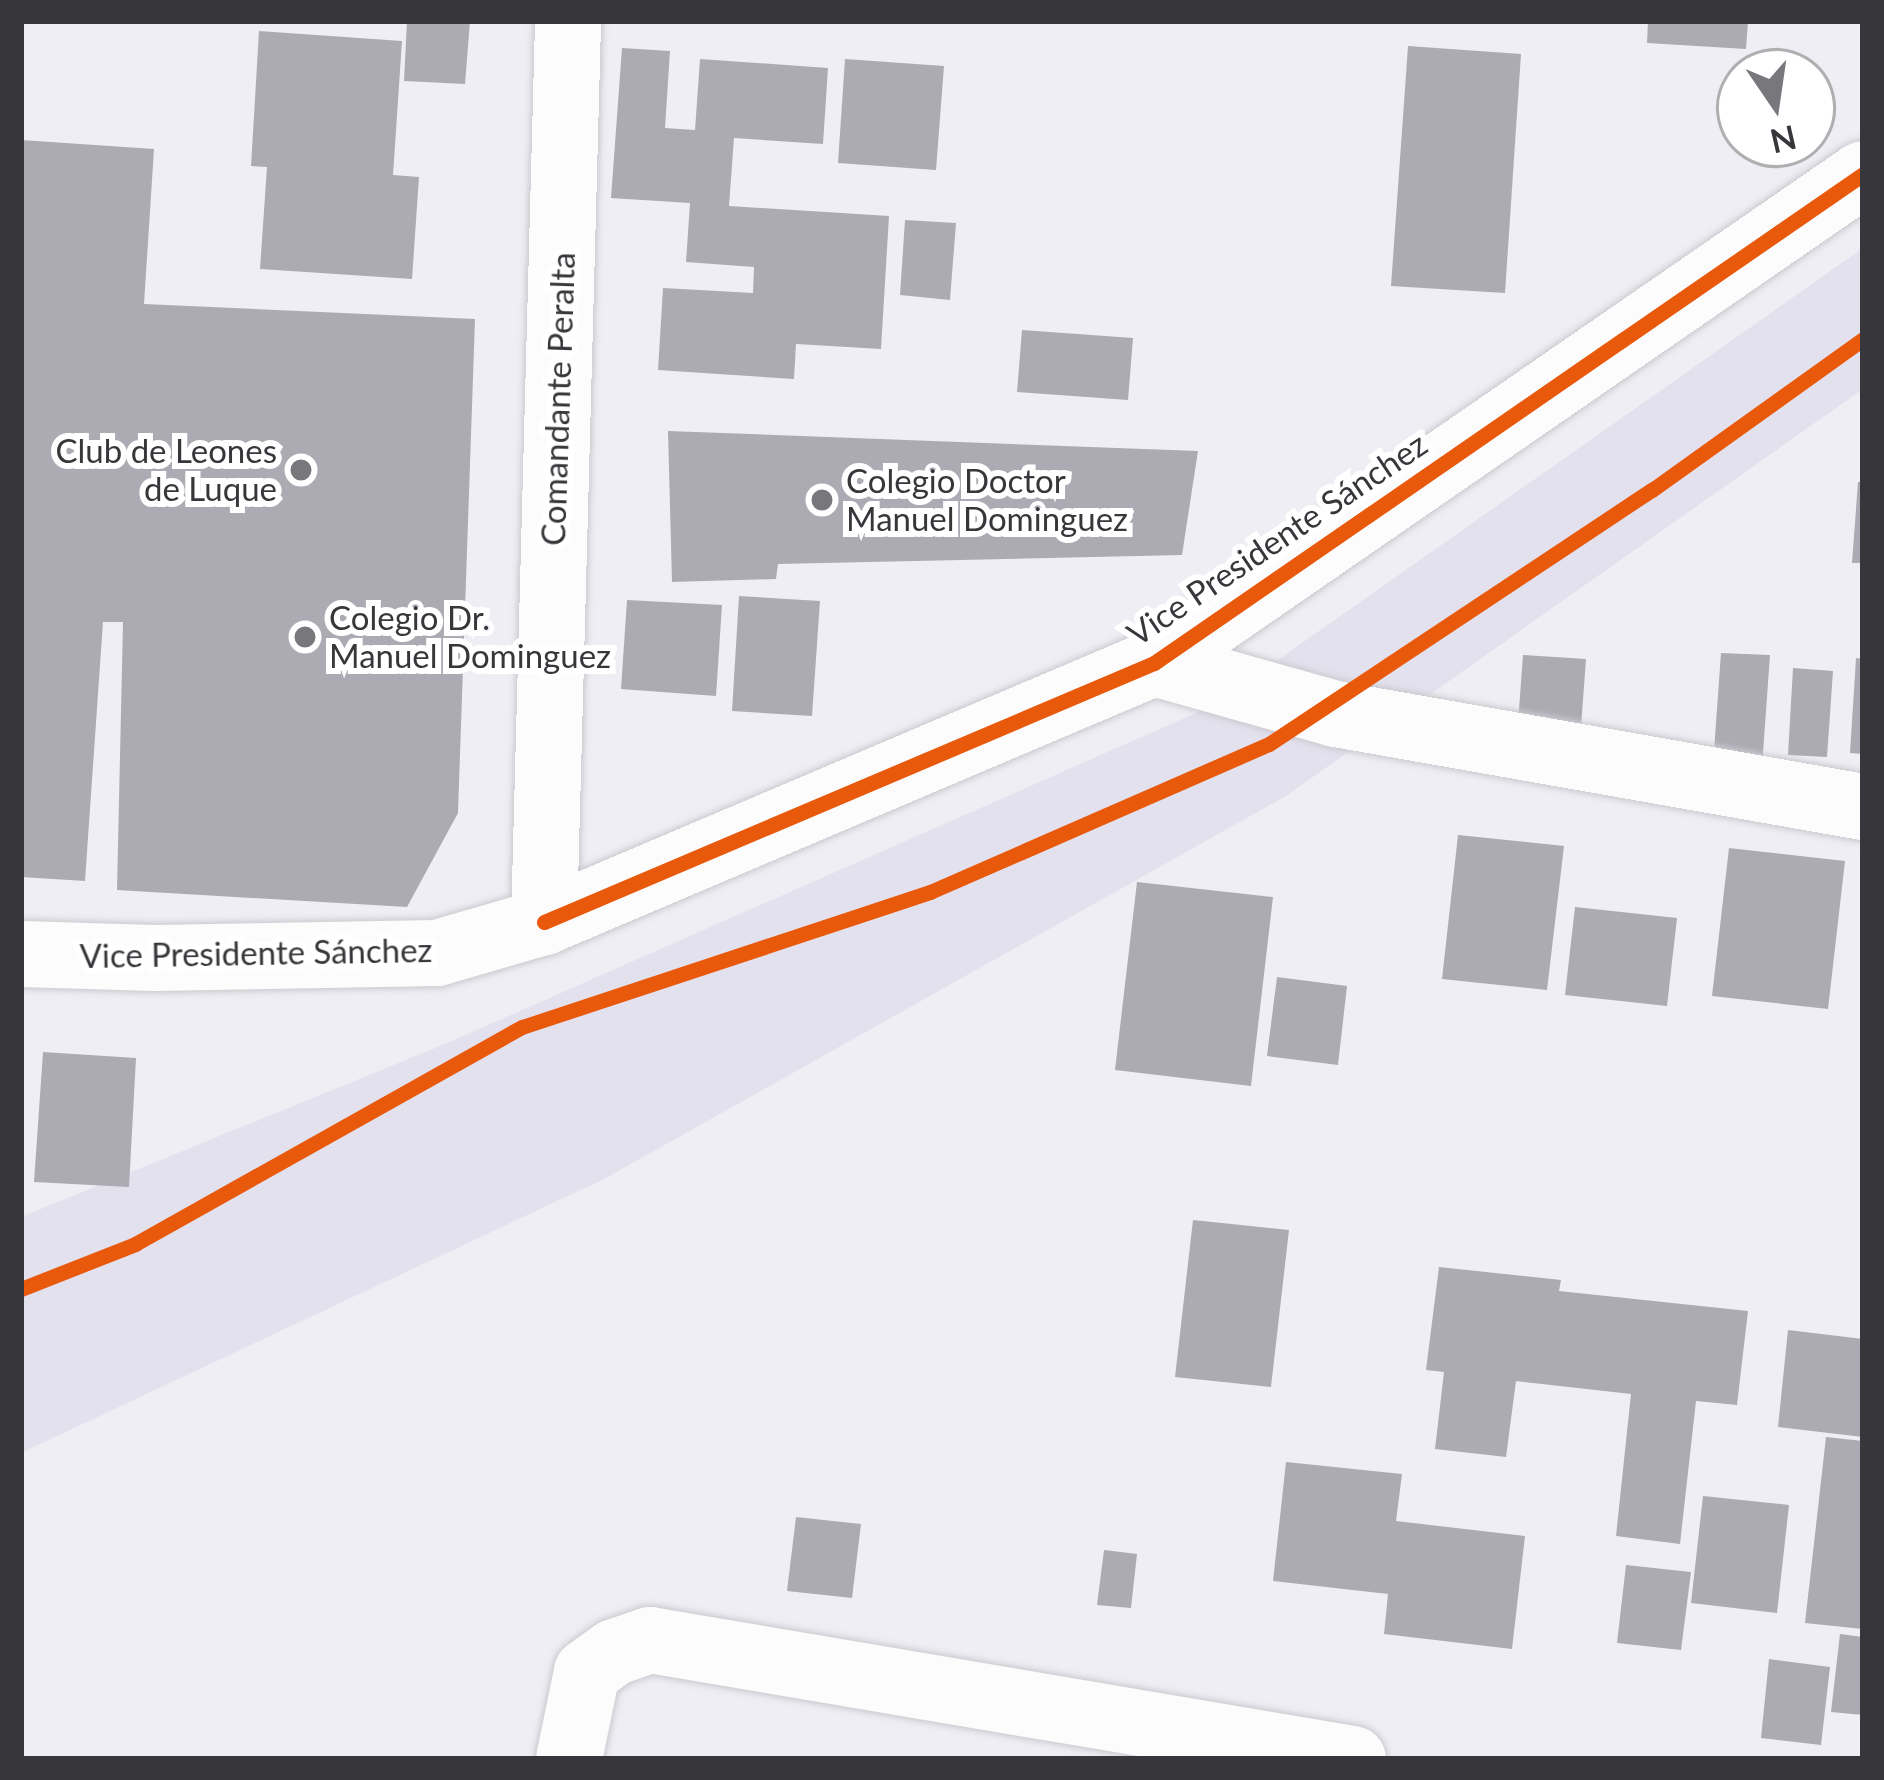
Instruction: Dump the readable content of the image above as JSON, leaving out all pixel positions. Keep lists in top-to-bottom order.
{
  "streets": {
    "street": ["Comandante Peralta", "Vice Presidente Sánchez"]
  },
  "crossings": [
    ["Comandante Peralta", "Vice Presidente Sánchez"]
  ],
  "places": ["Club de Leones de Luque", "Colegio Doctor Manuel Dominguez", "Colegio Dr. Manuel Dominguez"],
  "north": "bottom"
}
